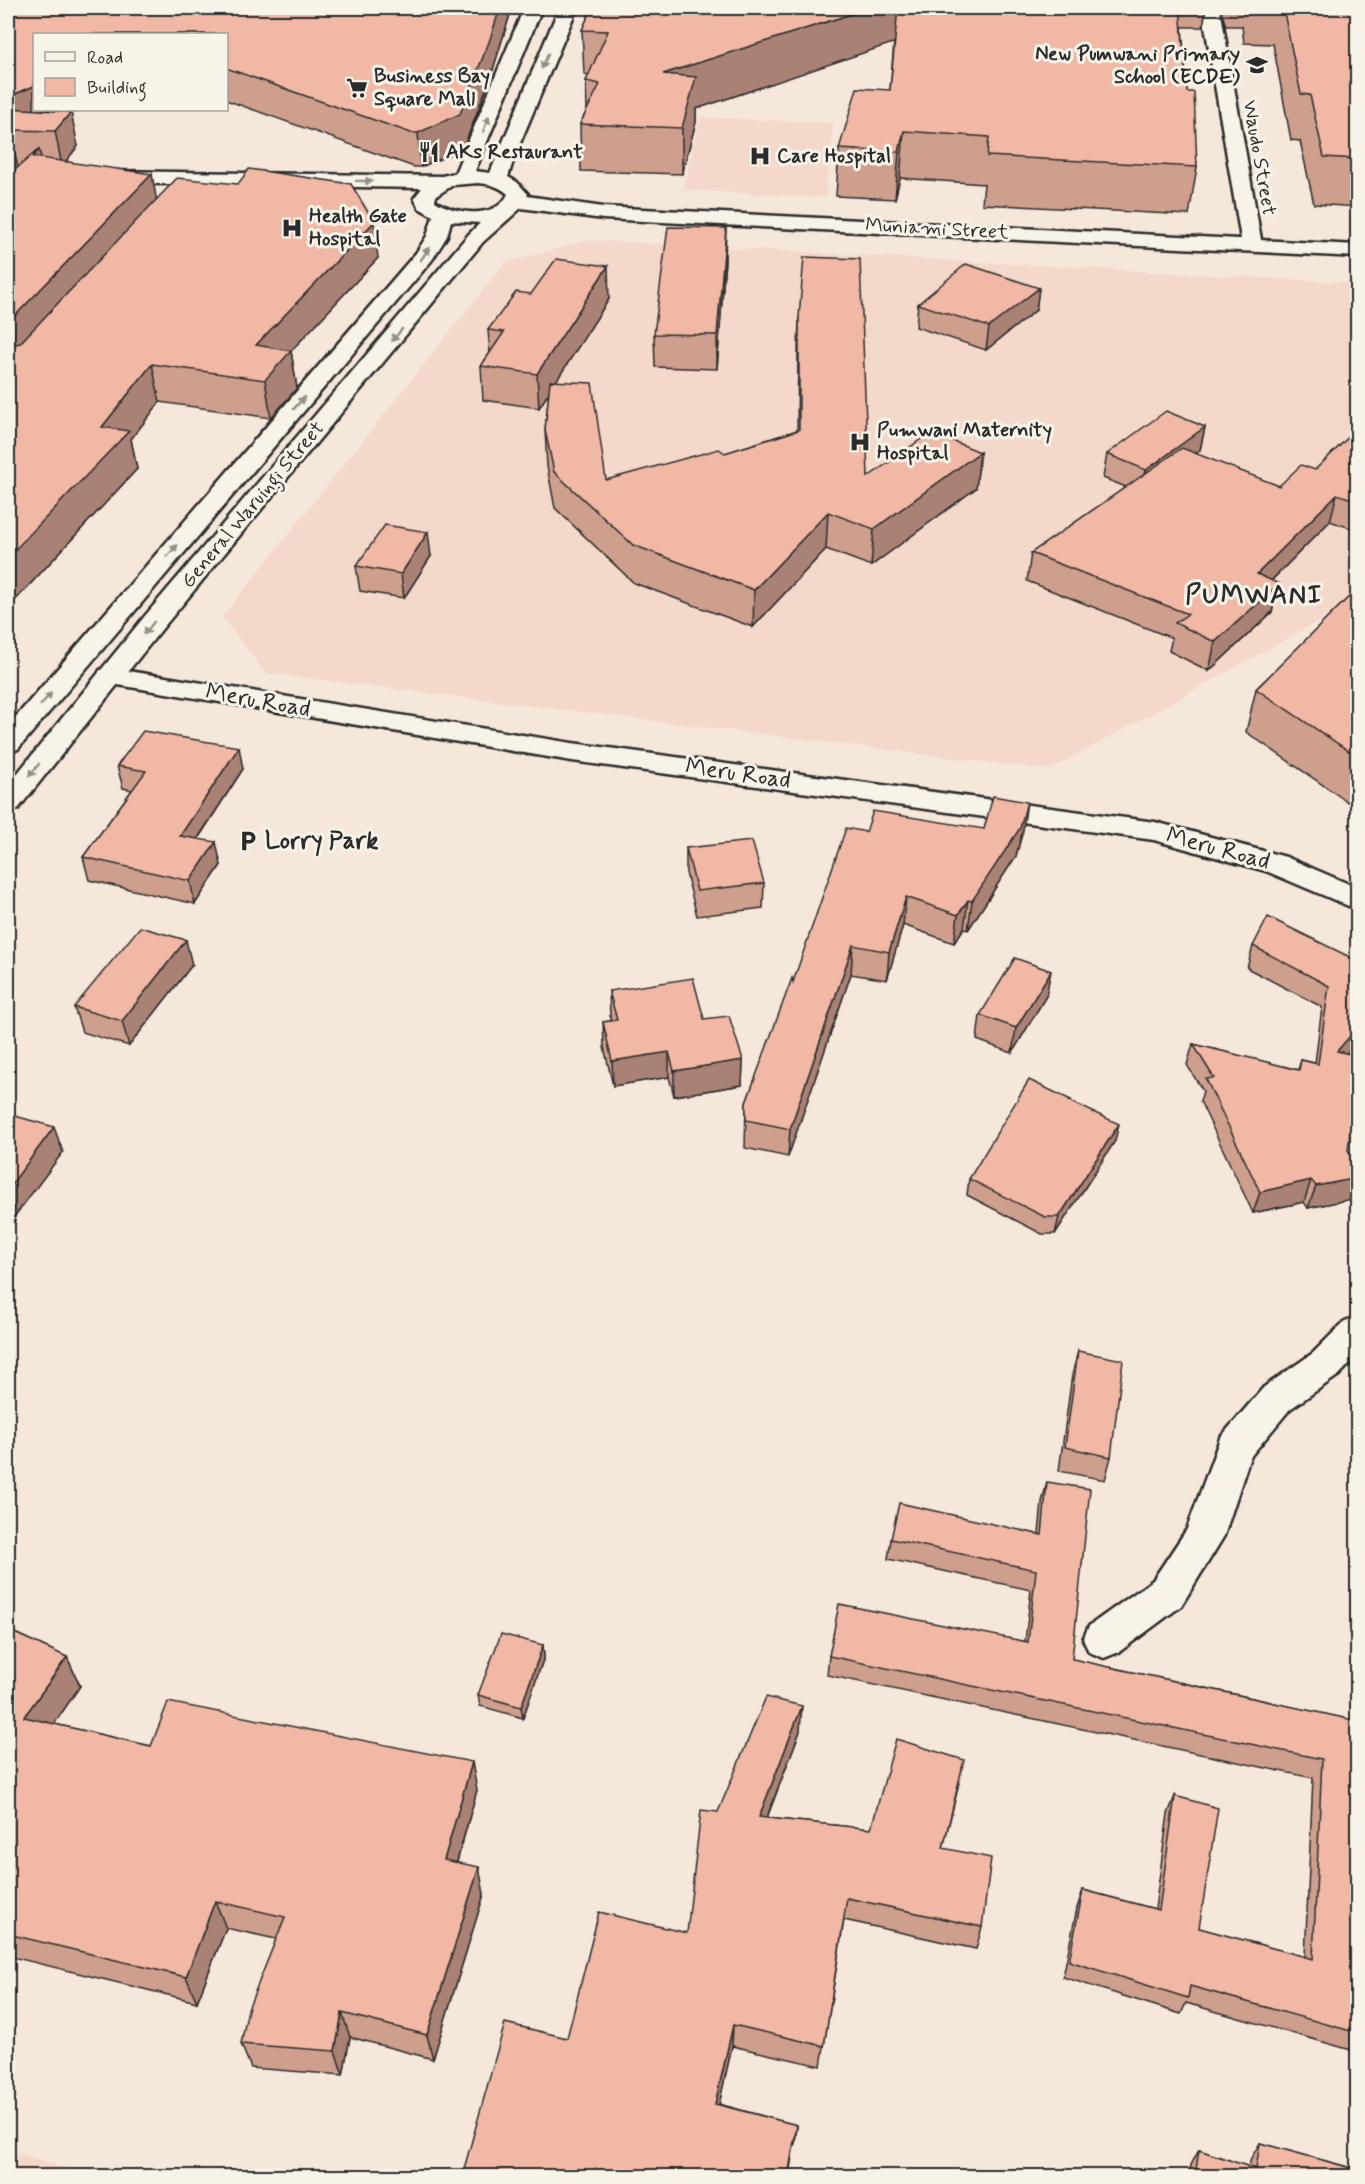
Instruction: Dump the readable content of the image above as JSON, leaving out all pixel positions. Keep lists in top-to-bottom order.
{
  "streets": {
    "main road": [
      "Waudo Street",
      "Muniami Street",
      "General Waruingi Street",
      "Meru Road"
    ]
  },
  "crossings": [
    ["Waudo Street", "Muniami Street"],
    ["Muniami Street", "General Waruingi Street"],
    ["General Waruingi Street", "Meru Road"]
  ],
  "districts": ["PUMWANI"],
  "places": {
    "school or university": ["New Pumwani Primary School (ECDE)"],
    "supermarket": ["Business Bay Square Mall"],
    "restaurant": ["AKs Restaurant"],
    "hospital": ["Care Hospital", "Health Gate Hospital", "Pumwani Maternity Hospital"],
    "parking": ["Lorry Park"]
  },
  "legend": ["Road", "Building"]
}
